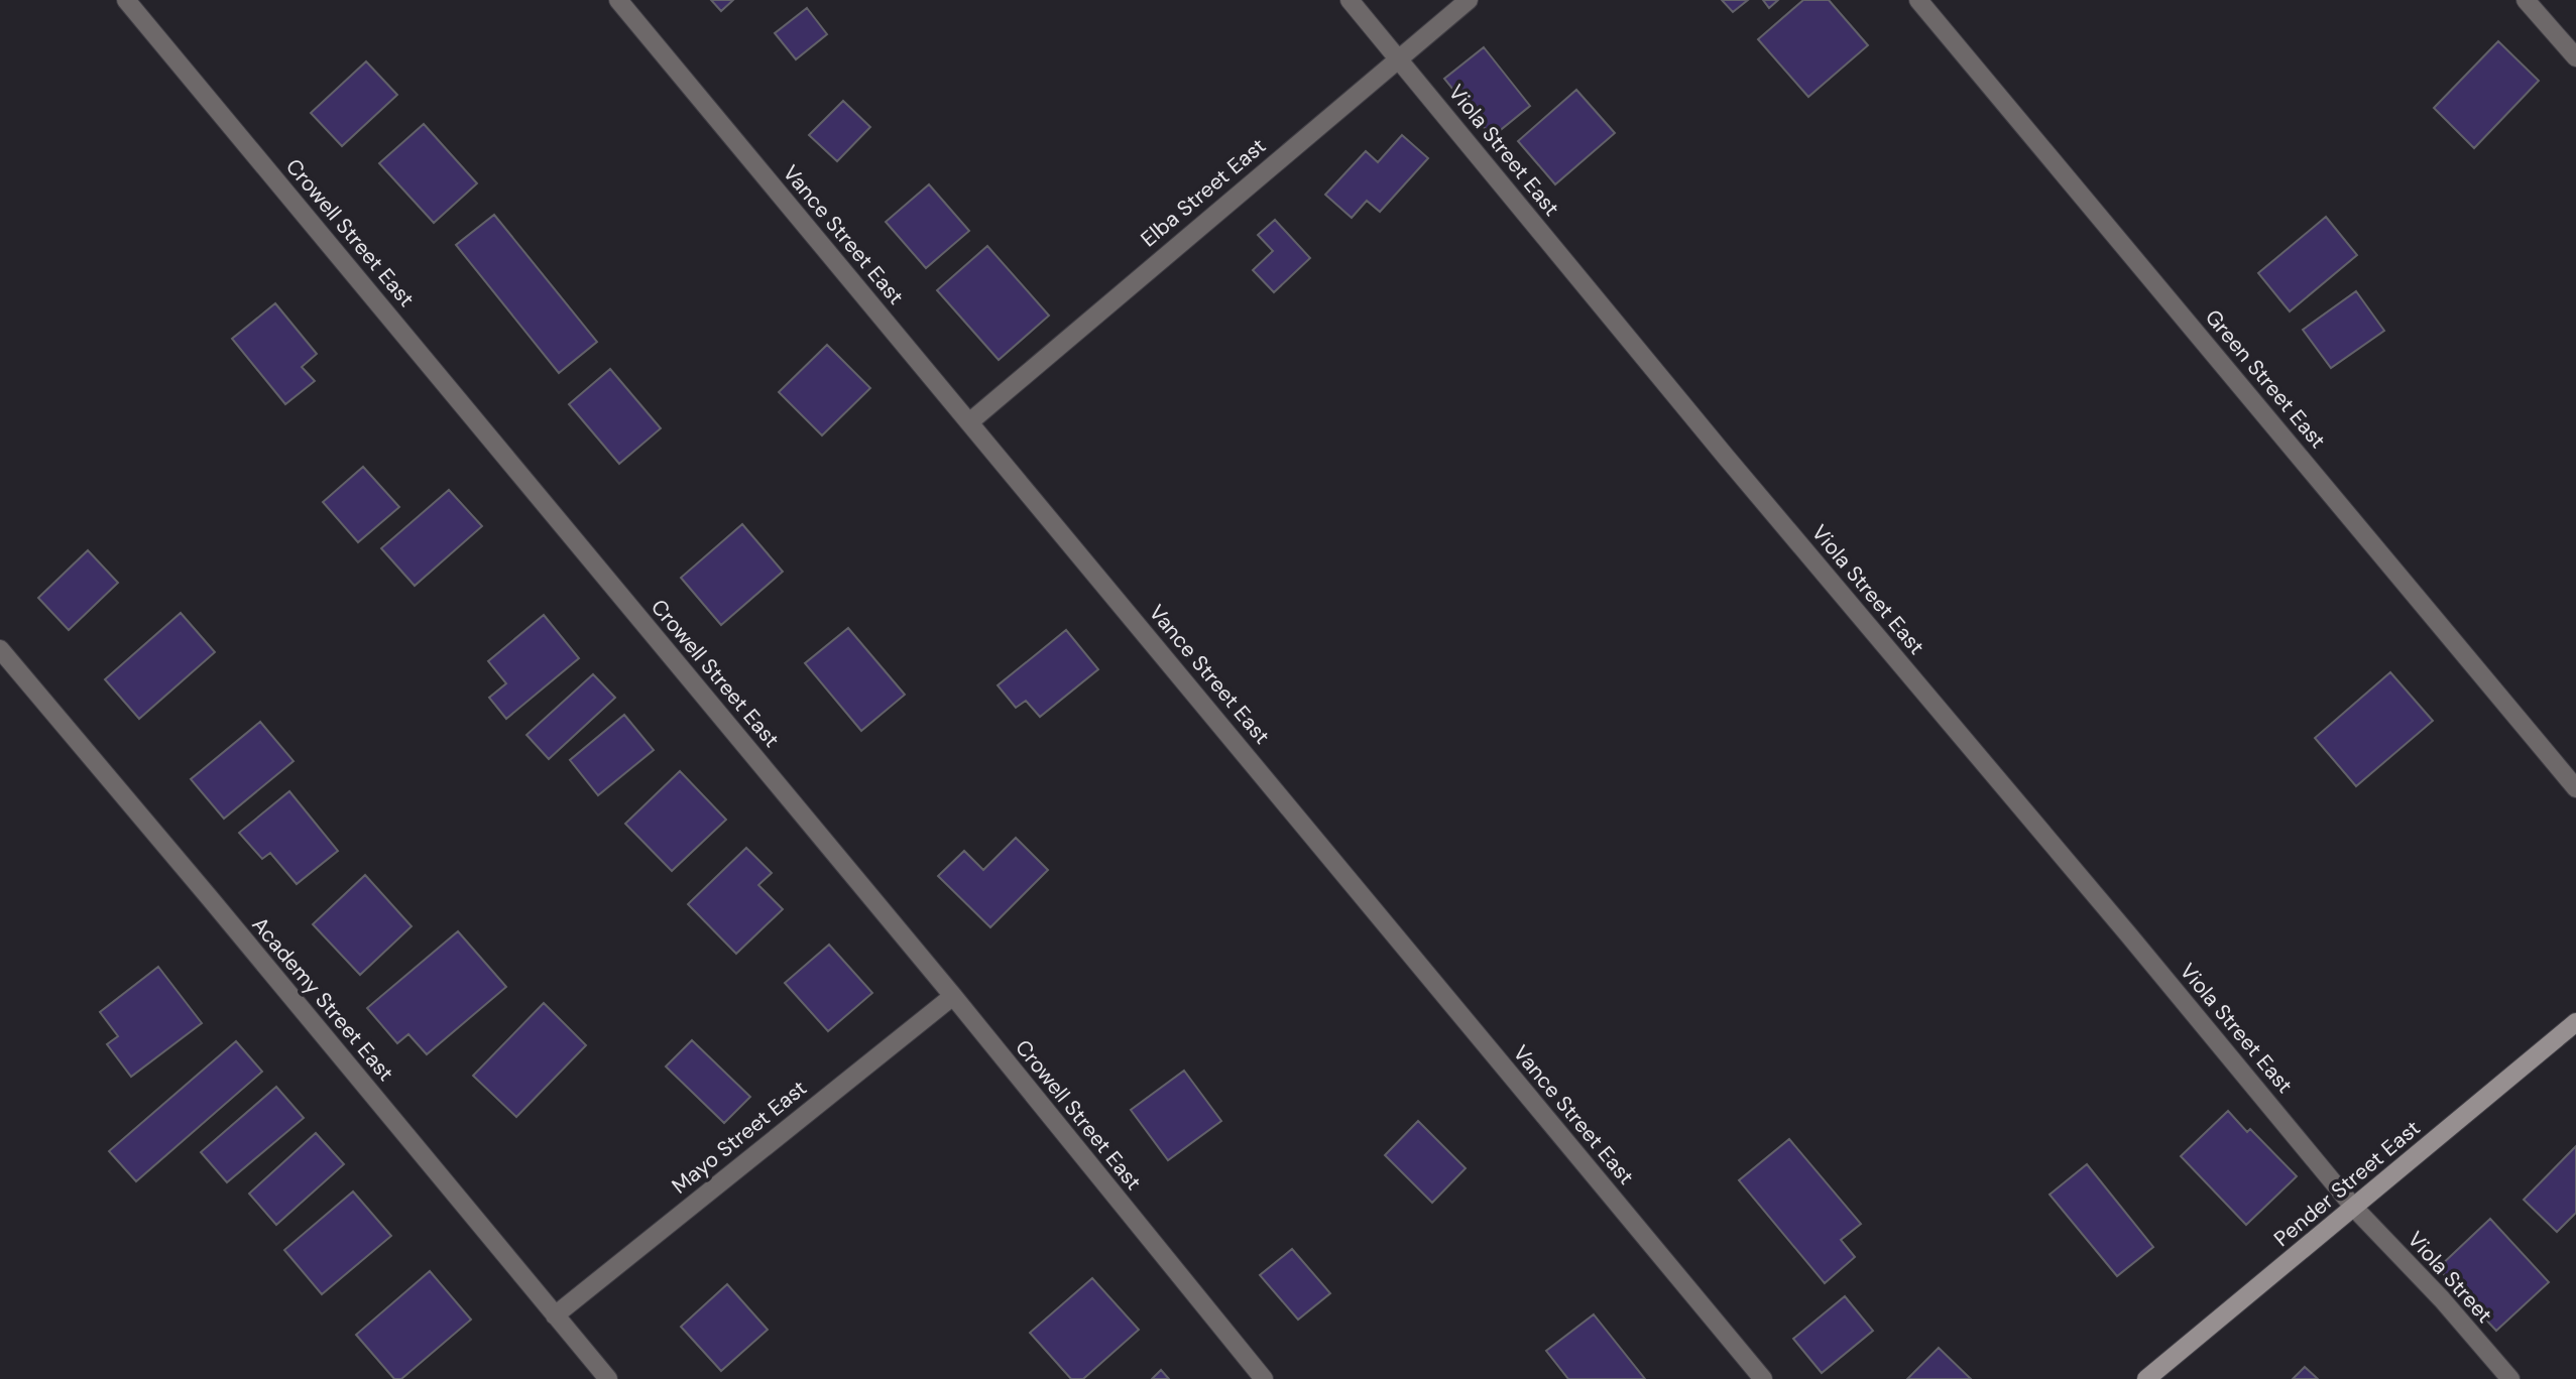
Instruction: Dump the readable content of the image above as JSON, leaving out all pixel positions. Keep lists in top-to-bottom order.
{
  "streets": {
    "street": [
      "Viola Street East",
      "Elba Street East",
      "Crowell Street East",
      "Vance Street East",
      "Green Street East",
      "Academy Street East",
      "Mayo Street East",
      "Pender Street East",
      "Viola Street"
    ]
  },
  "crossings": [
    ["Viola Street East", "Elba Street East"],
    ["Viola Street East", "Pender Street East"],
    ["Viola Street East", "Viola Street"],
    ["Elba Street East", "Vance Street East"],
    ["Crowell Street East", "Mayo Street East"],
    ["Academy Street East", "Mayo Street East"],
    ["Pender Street East", "Viola Street"]
  ]
}
